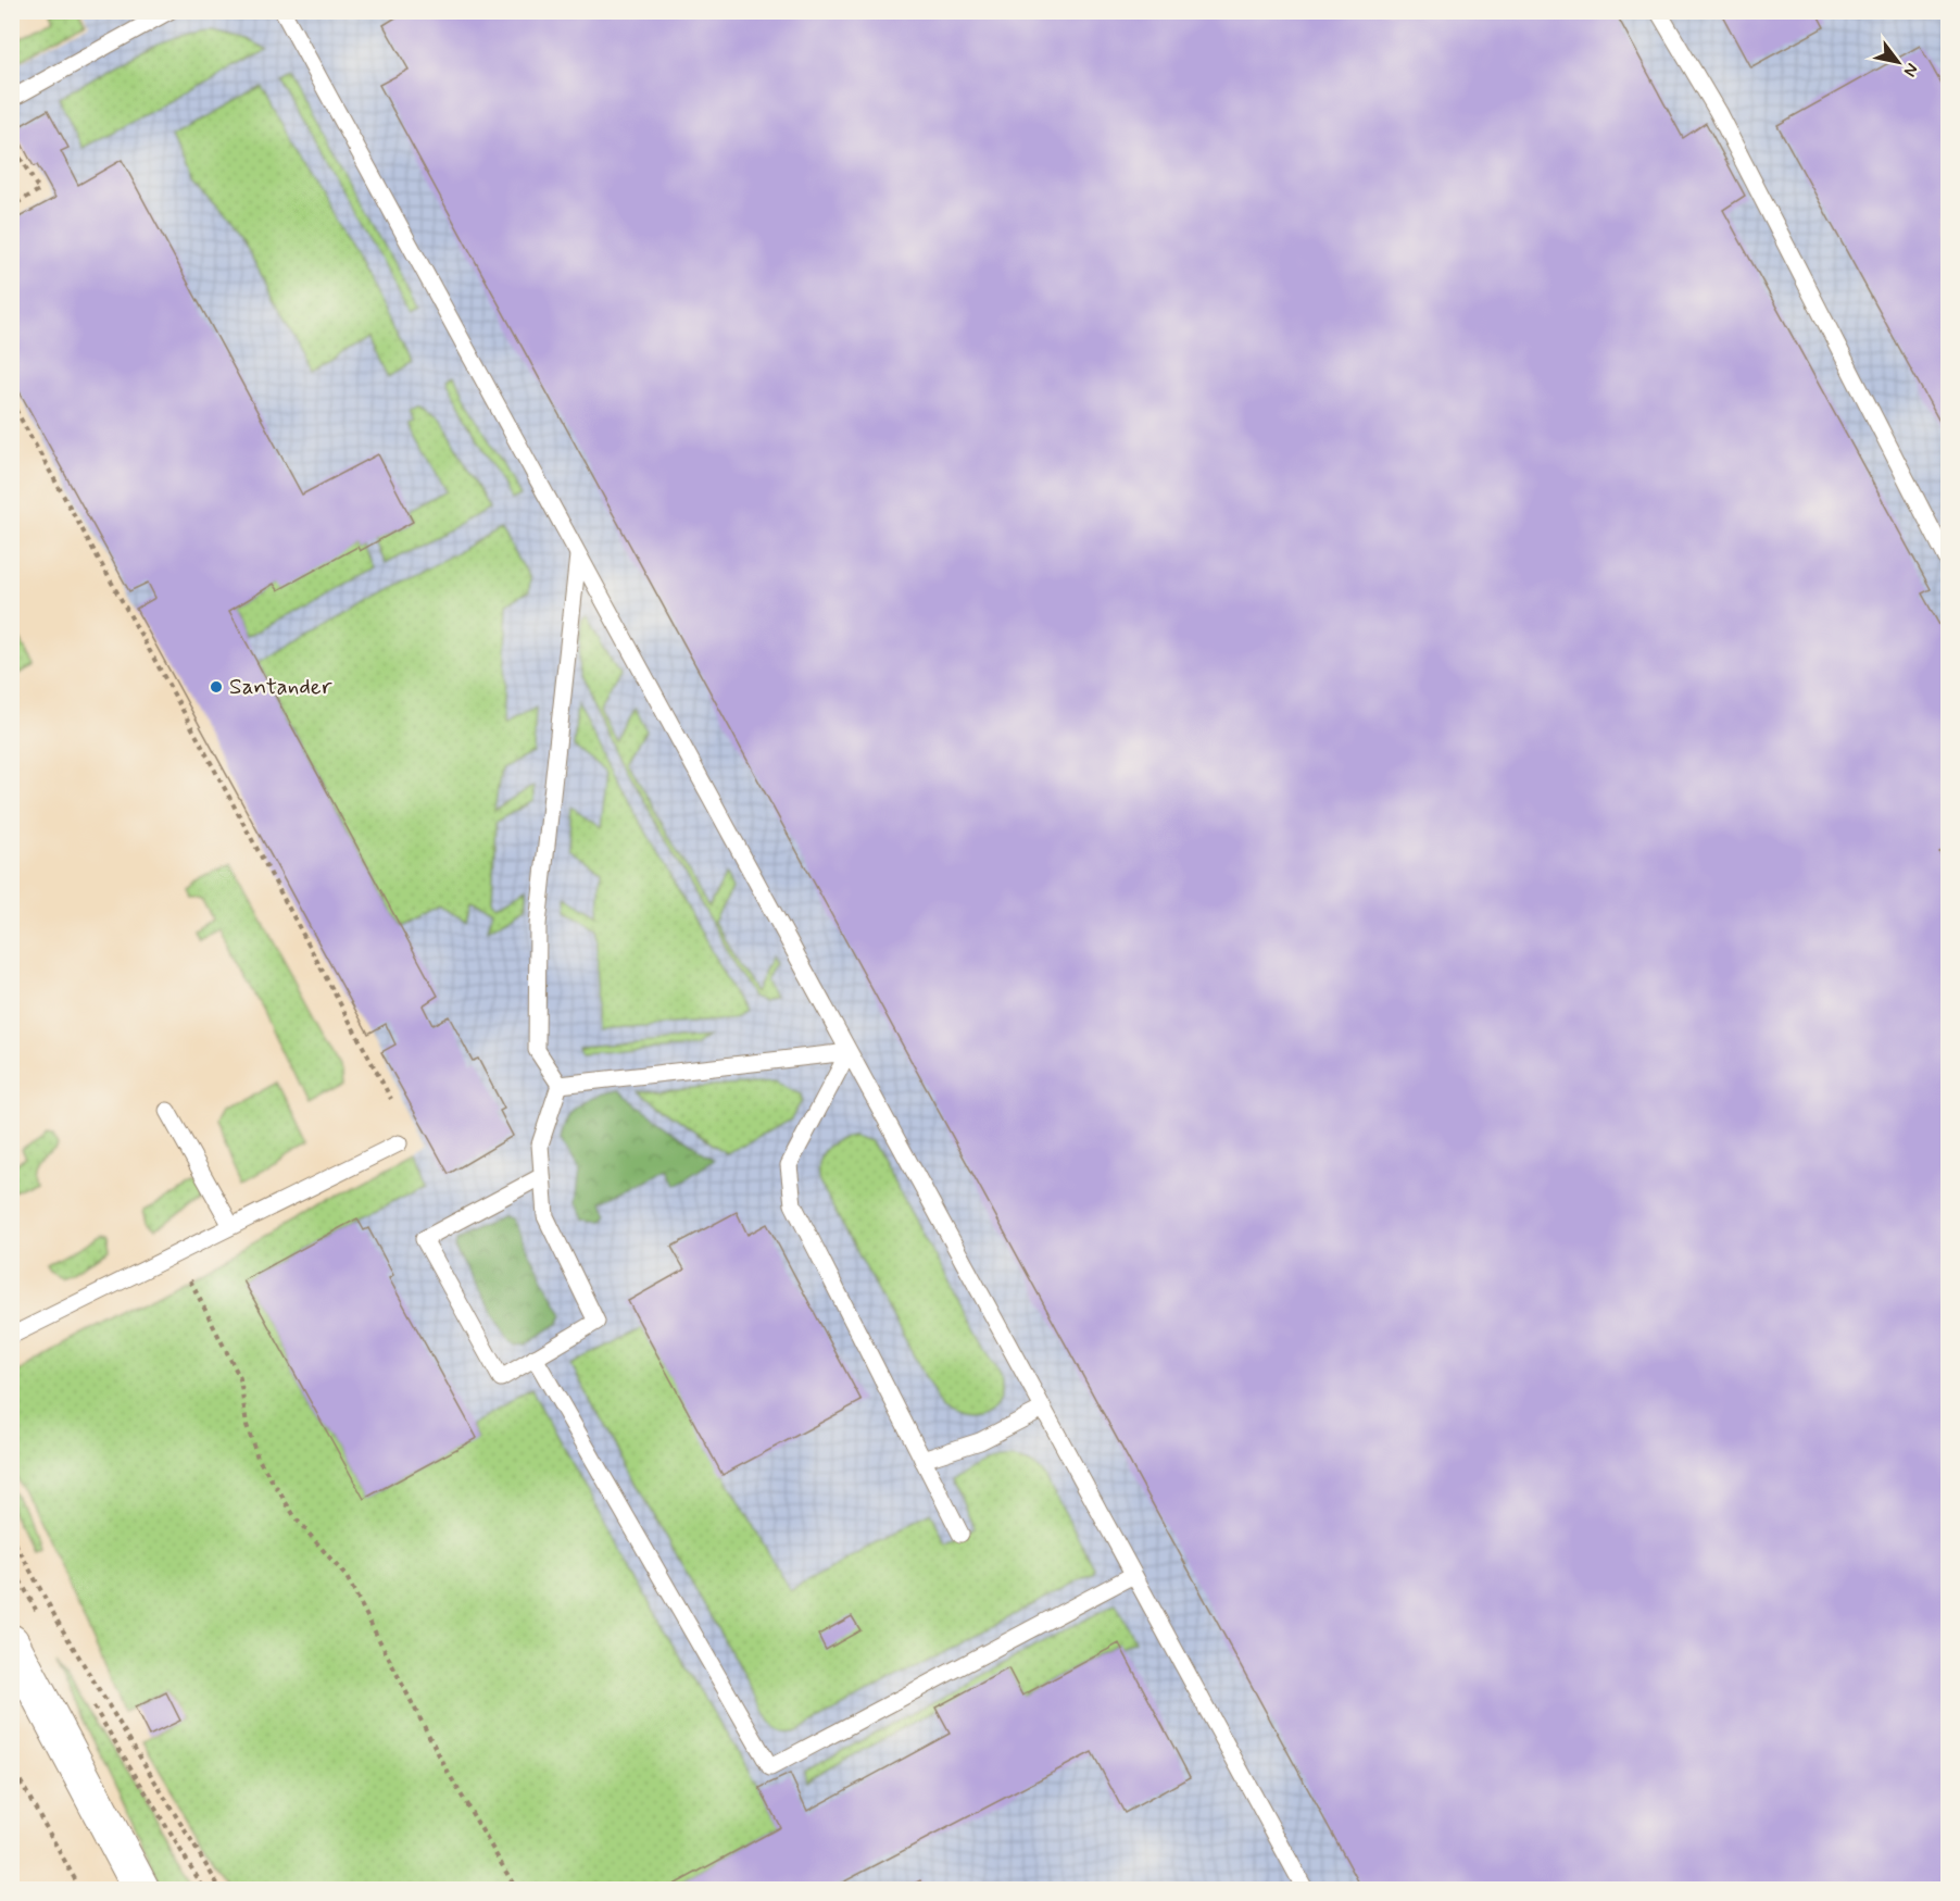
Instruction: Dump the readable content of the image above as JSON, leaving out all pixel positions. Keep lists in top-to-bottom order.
{
  "places": ["Santander"],
  "north": "bottom right"
}
